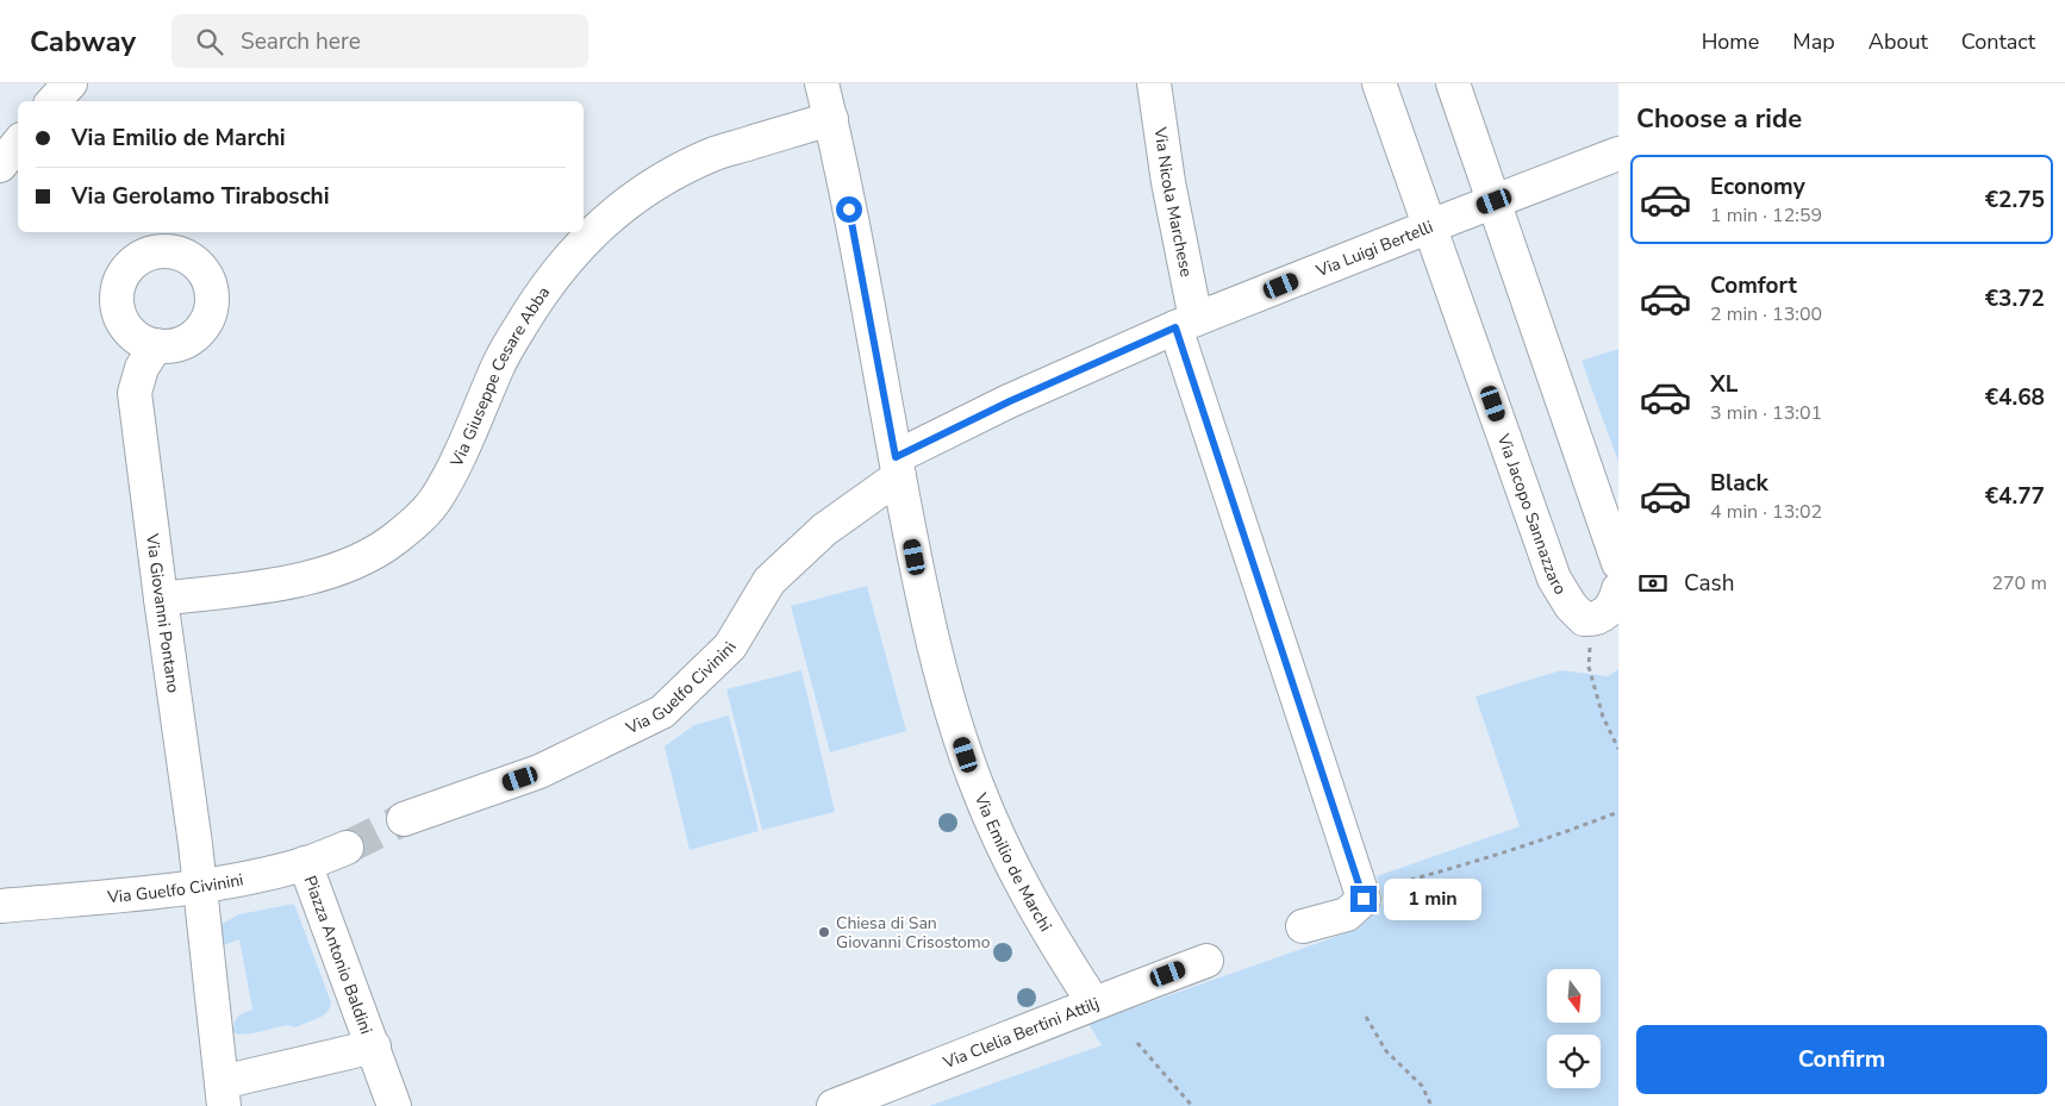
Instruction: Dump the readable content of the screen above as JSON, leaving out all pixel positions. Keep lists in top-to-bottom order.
{
  "streets": {
    "street": [
      "Via Nicola Marchese",
      "Via Luigi Bertelli",
      "Via Giuseppe Cesare Abba",
      "Via Jacopo Sannazzaro",
      "Via Giovanni Pontano",
      "Via Guelfo Civinini",
      "Via Emilio de Marchi",
      "Piazza Antonio Baldini",
      "Via Clelia Bertini Attilj"
    ]
  },
  "crossings": [
    ["Via Nicola Marchese", "Via Luigi Bertelli"],
    ["Via Luigi Bertelli", "Via Jacopo Sannazzaro"],
    ["Via Luigi Bertelli", "Via Guelfo Civinini"],
    ["Via Luigi Bertelli", "Via Emilio de Marchi"],
    ["Via Giuseppe Cesare Abba", "Via Giovanni Pontano"],
    ["Via Giuseppe Cesare Abba", "Via Emilio de Marchi"],
    ["Via Giovanni Pontano", "Via Guelfo Civinini"],
    ["Via Giovanni Pontano", "Piazza Antonio Baldini"],
    ["Via Guelfo Civinini", "Via Emilio de Marchi"],
    ["Via Guelfo Civinini", "Piazza Antonio Baldini"],
    ["Via Emilio de Marchi", "Via Clelia Bertini Attilj"]
  ],
  "places": ["Chiesa di San Giovanni Crisostomo"],
  "north": "bottom",
  "page": {
    "header": "Cabway",
    "search": "Search here",
    "nav": [
      "Home",
      "Map",
      "About",
      "Contact"
    ],
    "heading": "Choose a ride",
    "banner": ["Via Emilio de Marchi", "Via Gerolamo Tiraboschi"],
    "list": [
      {
        "name": "Economy",
        "note": "1 min · 12:59",
        "value": "€2.75"
      },
      {
        "name": "Comfort",
        "note": "2 min · 13:00",
        "value": "€3.72"
      },
      {
        "name": "XL",
        "note": "3 min · 13:01",
        "value": "€4.68"
      },
      {
        "name": "Black",
        "note": "4 min · 13:02",
        "value": "€4.77"
      }
    ],
    "pay": ["Cash", "270 m"],
    "bubble": "1 min",
    "buttons": "Confirm"
  }
}
